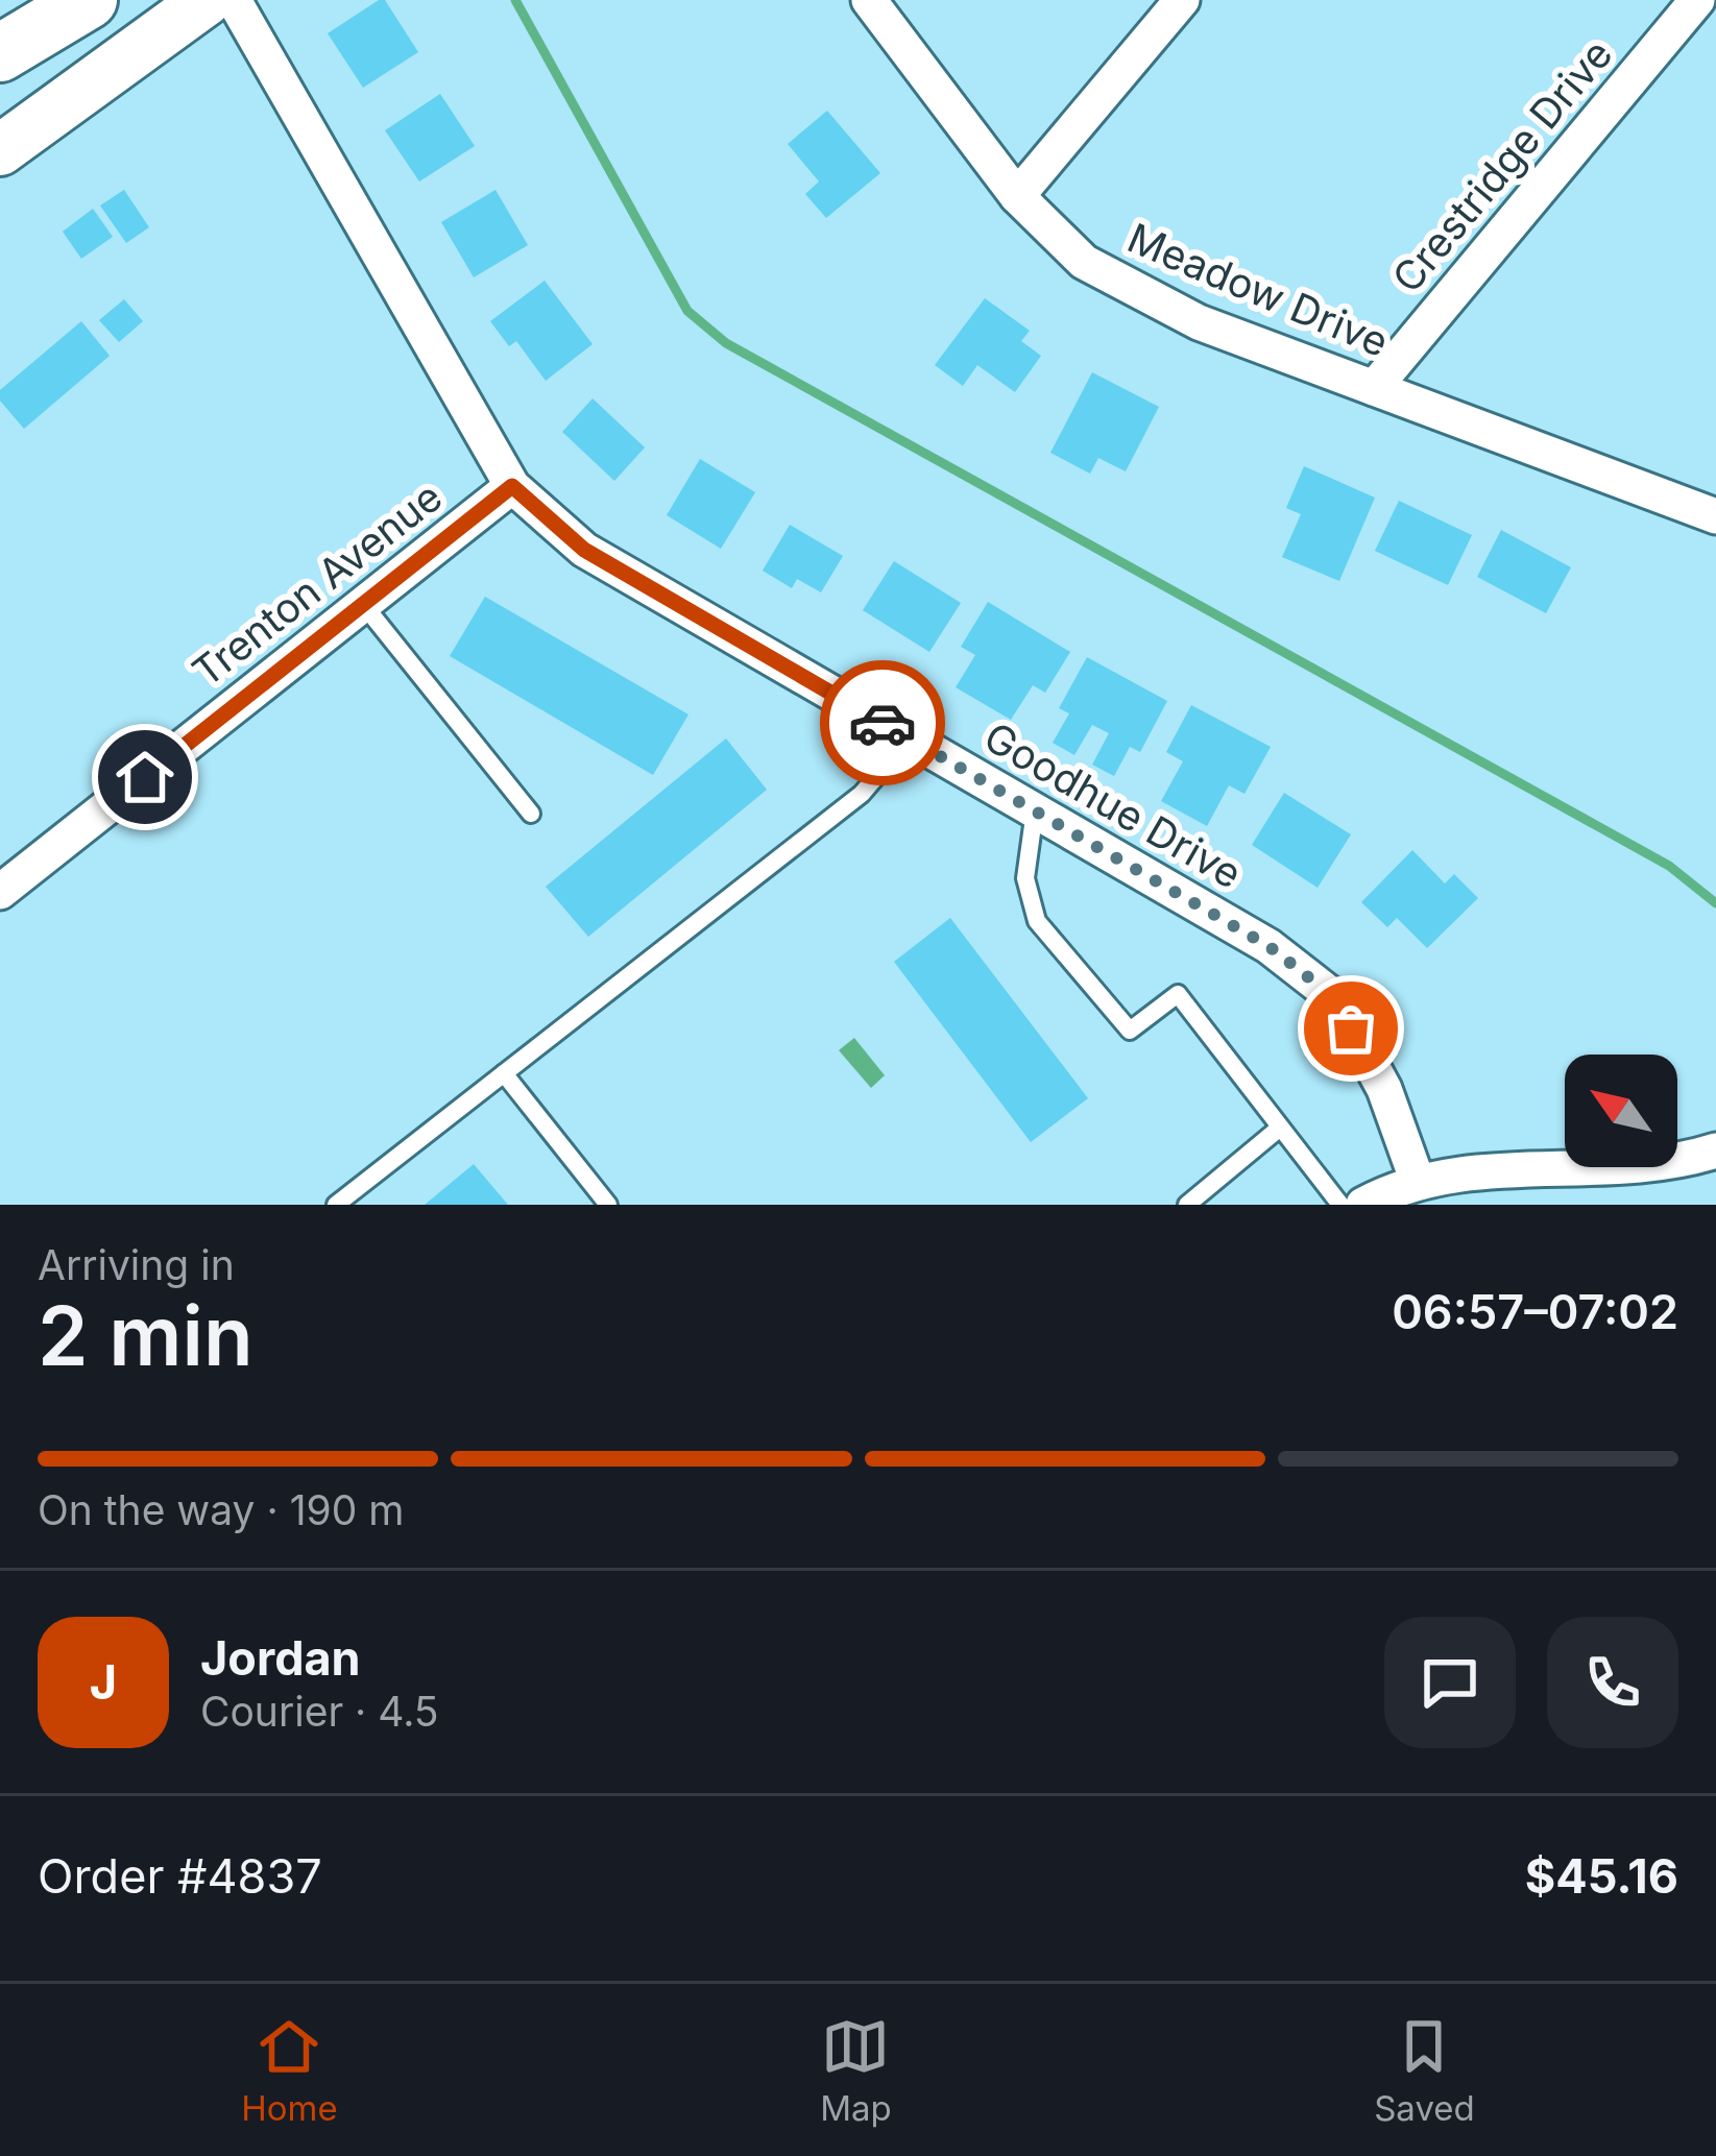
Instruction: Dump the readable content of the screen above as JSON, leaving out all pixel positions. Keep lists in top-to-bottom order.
{
  "streets": {
    "street": [
      "Crestridge Drive",
      "Meadow Drive",
      "Trenton Avenue",
      "Goodhue Drive"
    ]
  },
  "crossings": [
    ["Crestridge Drive", "Meadow Drive"],
    ["Trenton Avenue", "Goodhue Drive"]
  ],
  "north": "top left",
  "page": {
    "heading": ["2 min", "Arriving in", "06:57–07:02"],
    "panel": [
      "Jordan",
      "Courier · 4.5",
      "Order #4837",
      "$45.16"
    ],
    "bar": "On the way · 190 m",
    "round": "J",
    "tabs": ["Home", "Map", "Saved"]
  }
}
